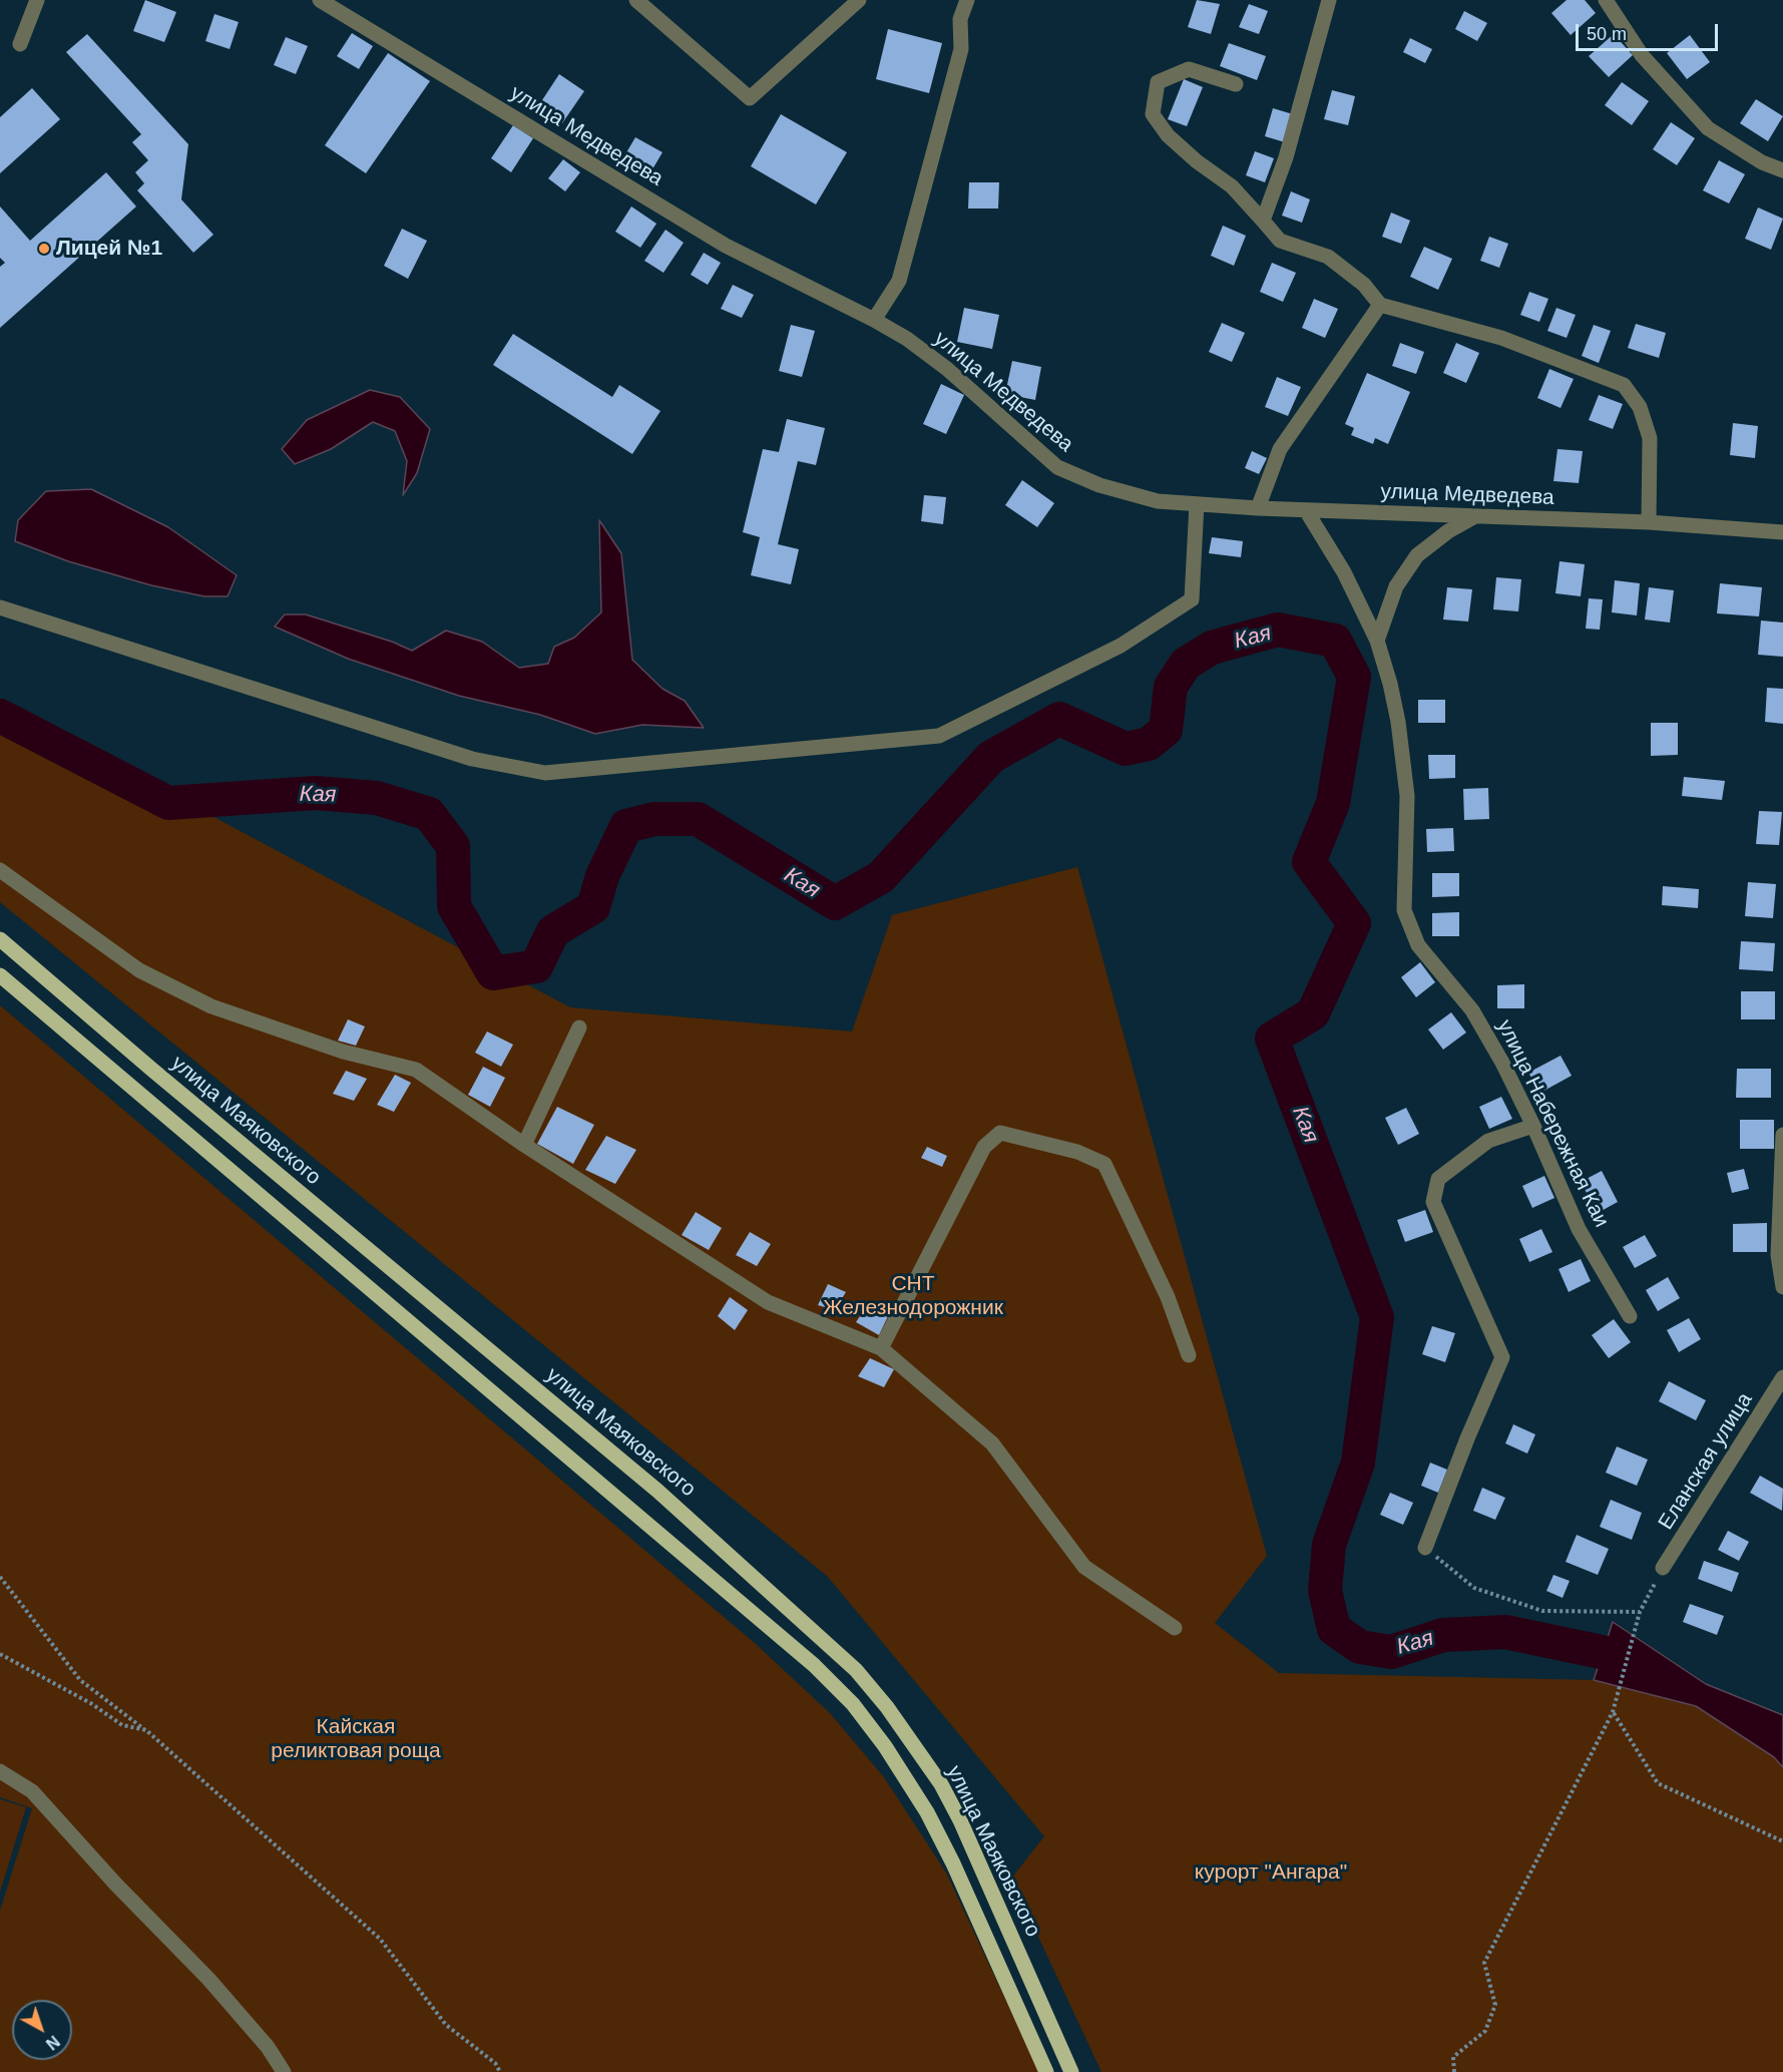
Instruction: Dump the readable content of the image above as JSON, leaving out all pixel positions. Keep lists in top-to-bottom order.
{
  "streets": {
    "main road": ["улица Маяковского"],
    "street": ["улица Медведева", "улица Набережная Каи", "Еланская улица"]
  },
  "crossings": [
    ["улица Медведева", "улица Набережная Каи"]
  ],
  "water": ["Кая"],
  "parks": ["СНТ Железнодорожник", "Кайская реликтовая роща", "курорт \"Ангара\""],
  "places": ["Лицей №1"],
  "scale_bar": "50 m",
  "north": "bottom right"
}
